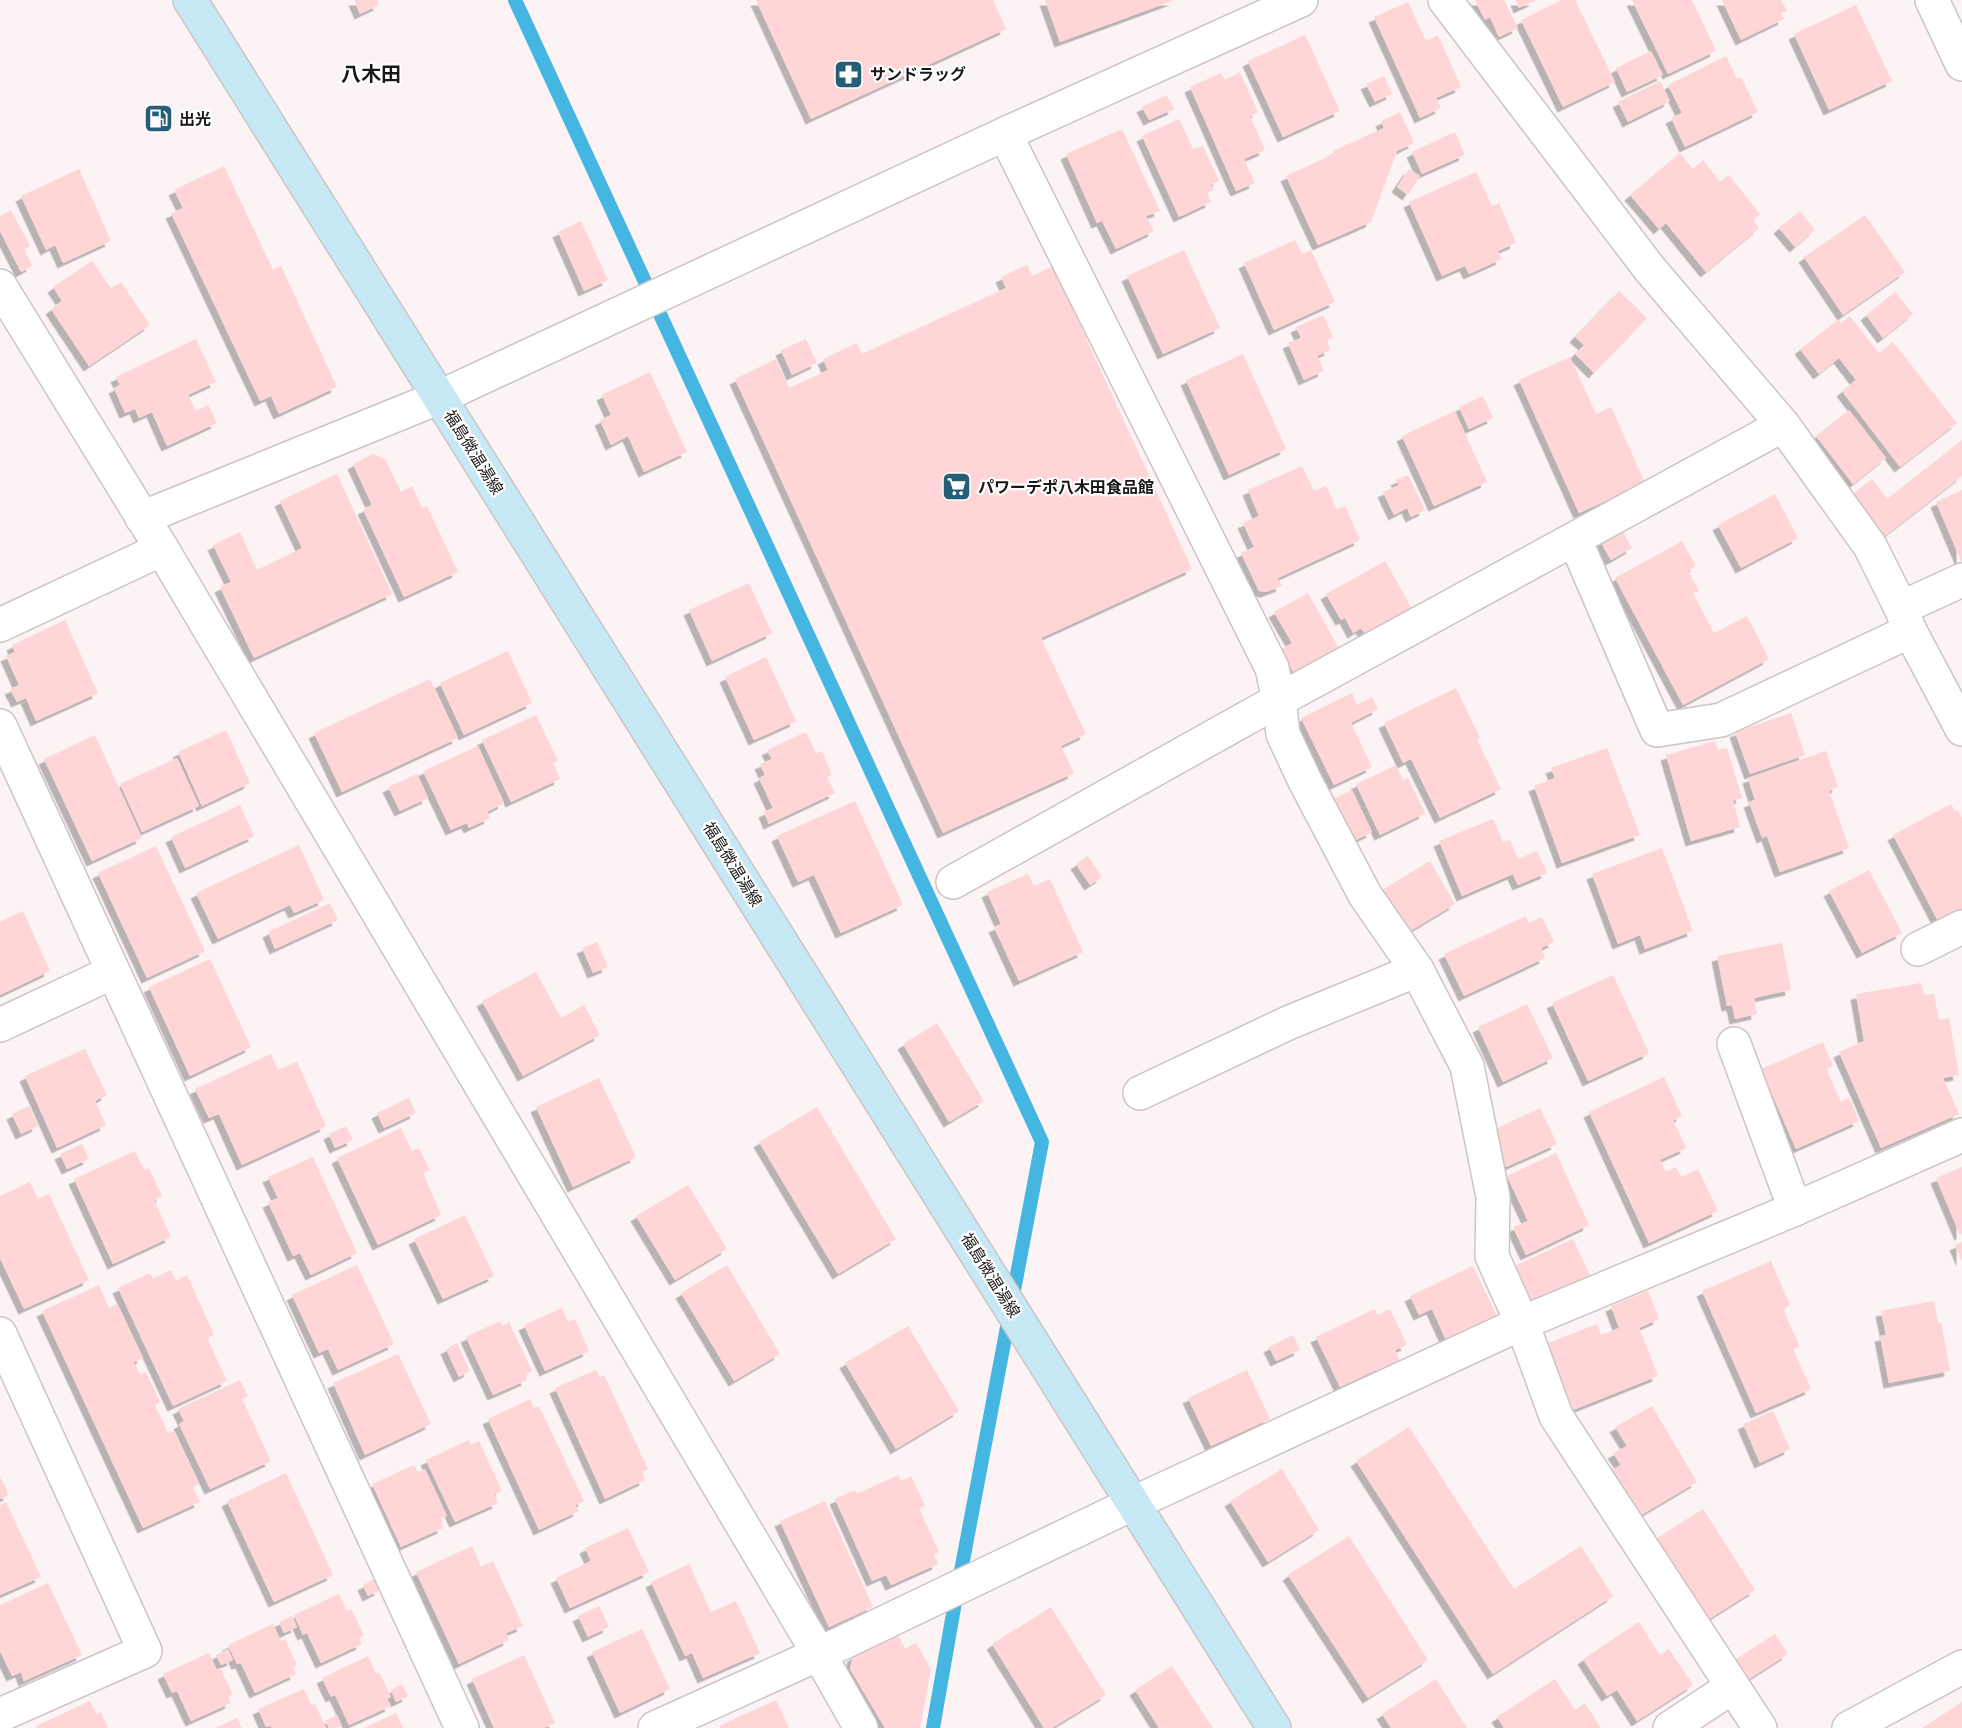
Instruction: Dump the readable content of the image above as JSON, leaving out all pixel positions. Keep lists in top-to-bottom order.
{
  "streets": {
    "main road": ["福島微温湯線"]
  },
  "districts": ["八木田"],
  "places": {
    "pharmacy": ["サンドラッグ"],
    "fuel station": ["出光"],
    "supermarket": ["パワーデポ八木田食品館"]
  }
}
